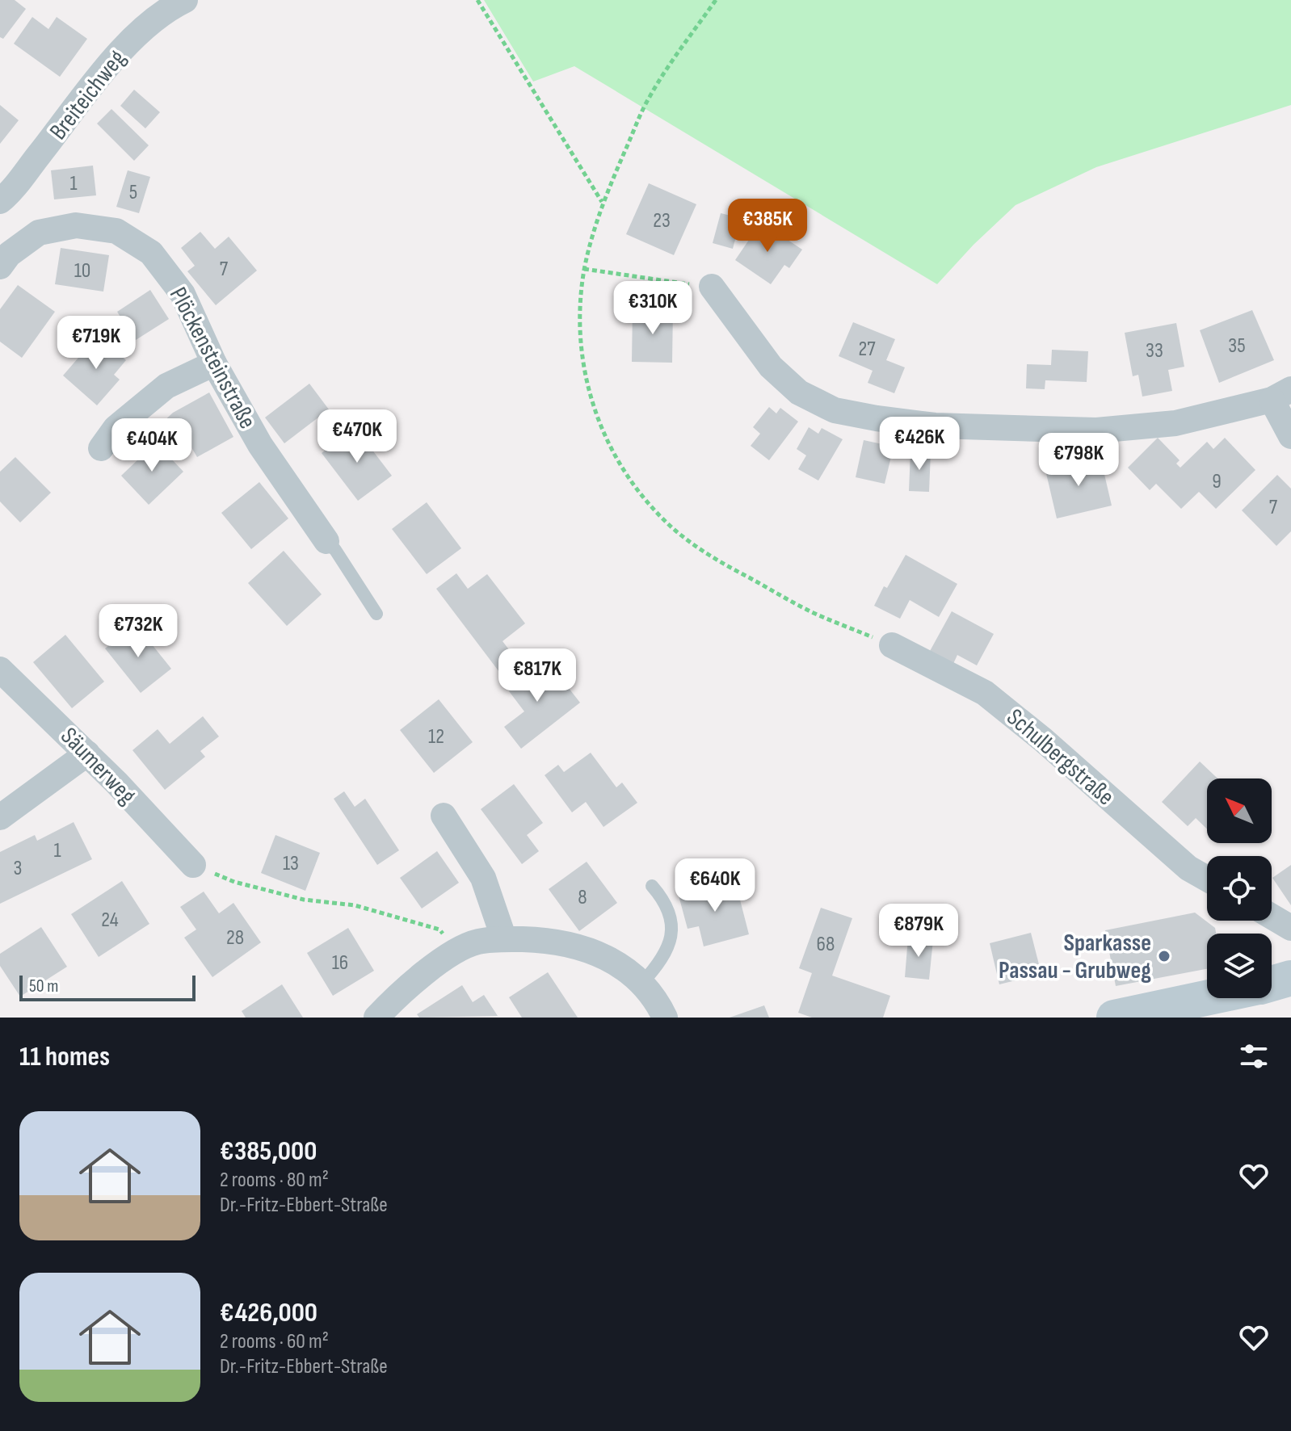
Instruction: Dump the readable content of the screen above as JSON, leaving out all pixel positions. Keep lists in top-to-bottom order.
{
  "streets": {
    "street": [
      "Breiteichweg",
      "Plöckensteinstraße",
      "Schulbergstraße",
      "Säumerweg"
    ]
  },
  "places": ["Sparkasse Passau - Grubweg"],
  "house_numbers": [
    "1",
    "5",
    "23",
    "7",
    "10",
    "35",
    "27",
    "33",
    "9",
    "7",
    "12",
    "1",
    "13",
    "3",
    "8",
    "24",
    "28",
    "68",
    "16"
  ],
  "scale_bar": "50 m",
  "north": "top left",
  "page": {
    "price": [
      "€385K",
      "€310K",
      "€719K",
      "€470K",
      "€426K",
      "€404K",
      "€798K",
      "€732K",
      "€817K",
      "€640K",
      "€879K"
    ],
    "scale": "50 m",
    "heading": "11 homes",
    "list": [
      {
        "name": "€385,000",
        "note": "2 rooms · 80 m² · Dr.-Fritz-Ebbert-Straße"
      },
      {
        "name": "€426,000",
        "note": "2 rooms · 60 m² · Dr.-Fritz-Ebbert-Straße"
      }
    ]
  }
}
